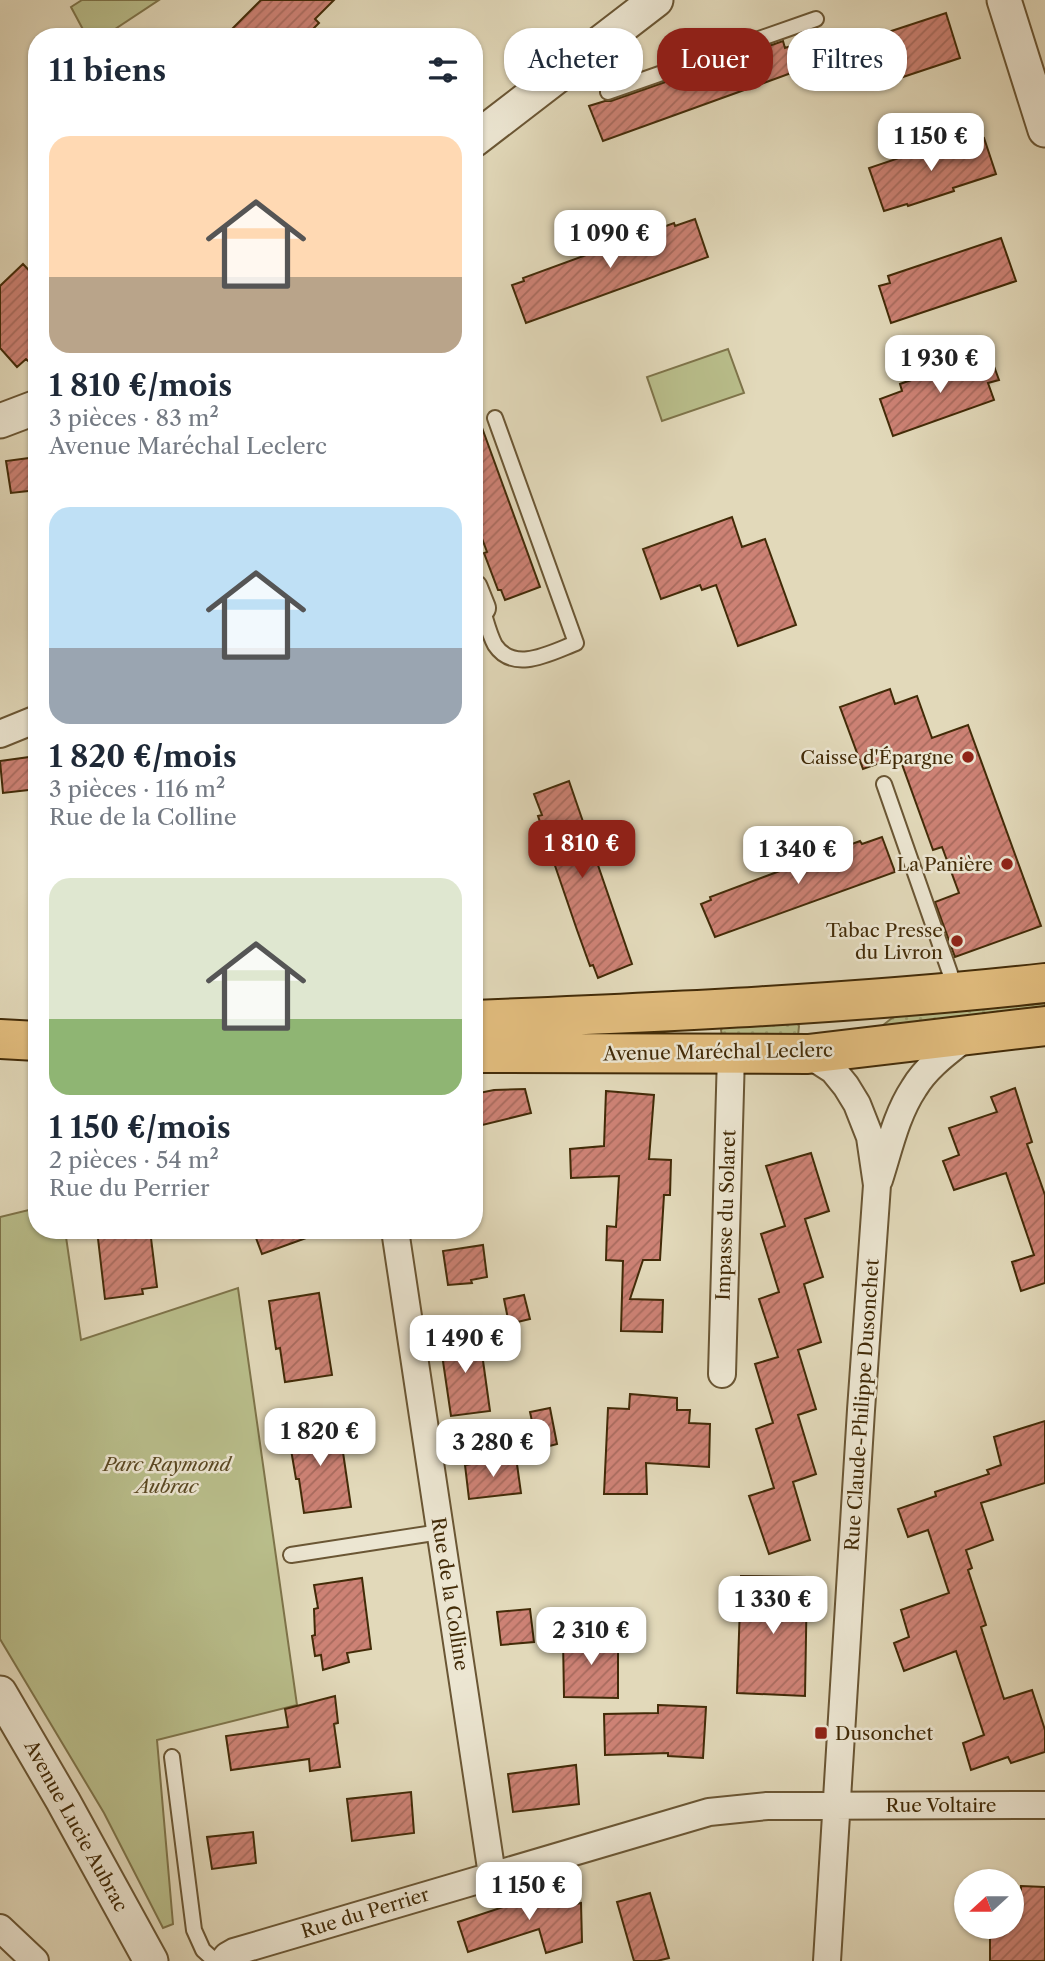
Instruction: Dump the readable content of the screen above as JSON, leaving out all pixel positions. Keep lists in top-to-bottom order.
{
  "streets": {
    "main road": ["Avenue Maréchal Leclerc"],
    "street": [
      "Impasse du Solaret",
      "Rue Claude-Philippe Dusonchet",
      "Rue de la Colline",
      "Rue Voltaire",
      "Avenue Lucie Aubrac",
      "Rue du Perrier"
    ]
  },
  "crossings": [
    ["Avenue Maréchal Leclerc", "Impasse du Solaret"],
    ["Avenue Maréchal Leclerc", "Rue Claude-Philippe Dusonchet"],
    ["Rue Claude-Philippe Dusonchet", "Rue Voltaire"],
    ["Rue Claude-Philippe Dusonchet", "Rue du Perrier"],
    ["Rue de la Colline", "Rue du Perrier"],
    ["Rue Voltaire", "Rue du Perrier"]
  ],
  "parks": ["Parc Raymond Aubrac"],
  "places": {
    "other": ["Caisse d'Épargne", "La Panière", "Tabac Presse du Livron"],
    "transit": ["Dusonchet"]
  },
  "north": "left",
  "page": {
    "chip": ["Acheter", "Louer", "Filtres"],
    "heading": "11 biens",
    "list": [
      {
        "name": "1 810 €/mois",
        "note": "3 pièces · 83 m² · Avenue Maréchal Leclerc"
      },
      {
        "name": "1 820 €/mois",
        "note": "3 pièces · 116 m² · Rue de la Colline"
      },
      {
        "name": "1 150 €/mois",
        "note": "2 pièces · 54 m² · Rue du Perrier"
      }
    ],
    "price": [
      "1 150 €",
      "1 090 €",
      "1 930 €",
      "1 810 €",
      "1 340 €",
      "1 490 €",
      "1 820 €",
      "3 280 €",
      "1 330 €",
      "2 310 €",
      "1 150 €"
    ]
  }
}
